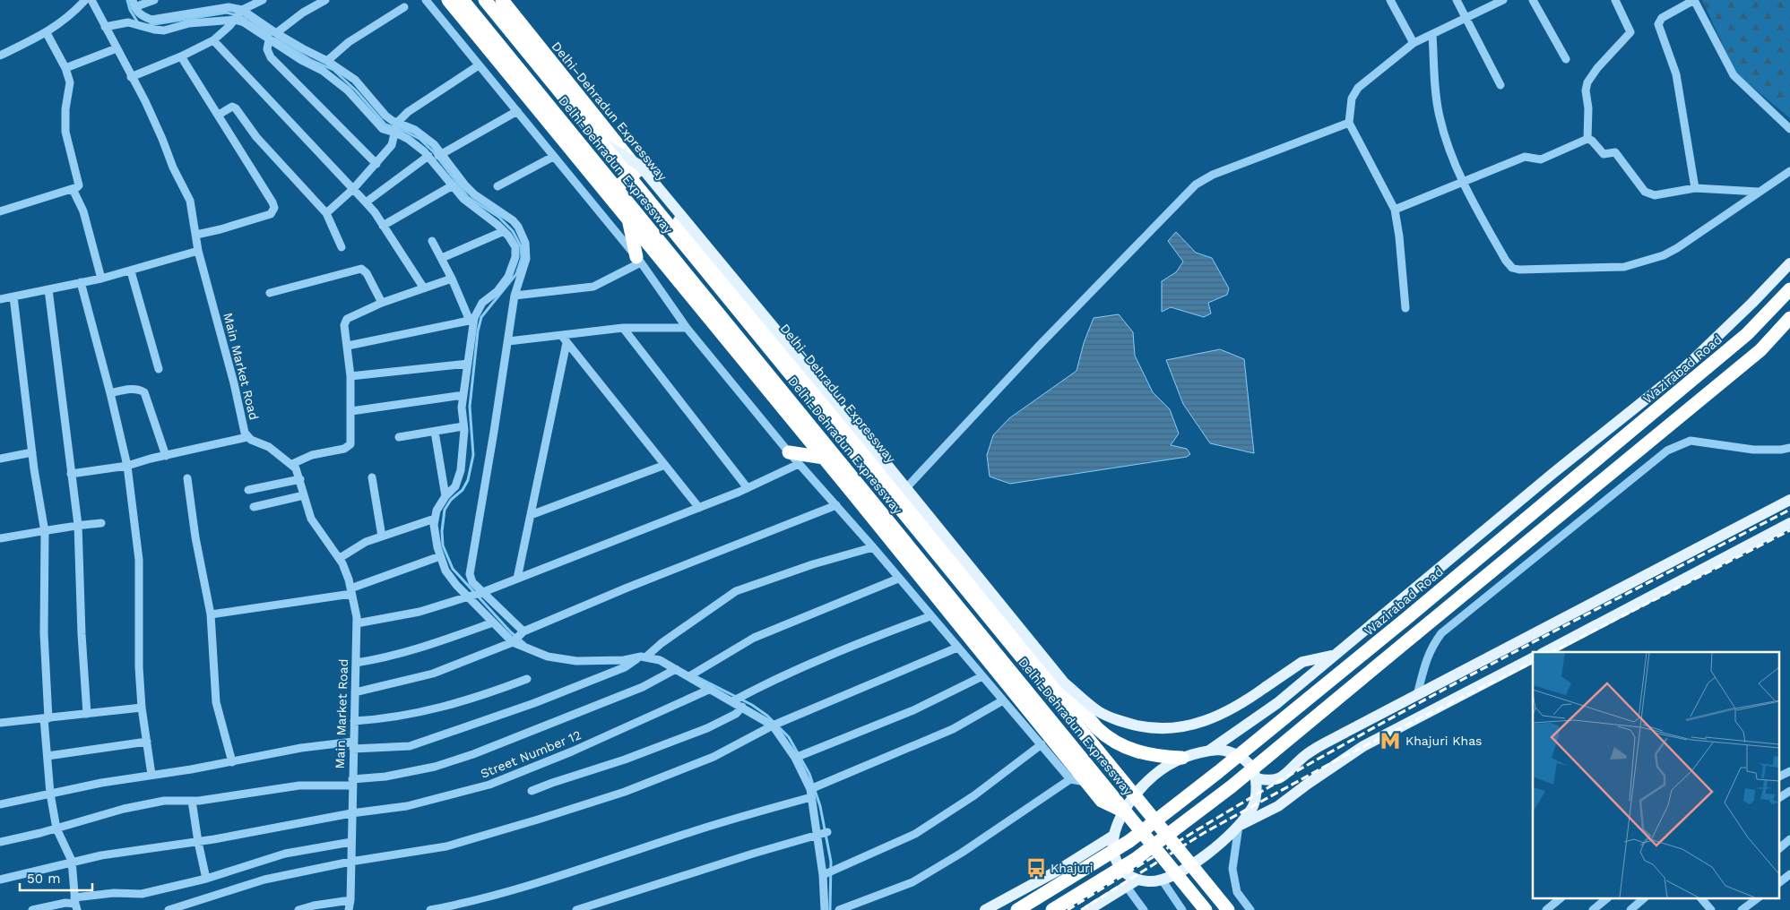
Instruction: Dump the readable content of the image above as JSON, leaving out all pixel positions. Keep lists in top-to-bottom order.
{
  "streets": {
    "highway": ["Delhi–Dehradun Expressway", "Delhi-Dehradun Expressway", "Wazirabad Road"],
    "street": ["Main Market Road", "Street Number 12"]
  },
  "crossings": [
    ["Main Market Road", "Street Number 12"]
  ],
  "places": {
    "metro station": ["Khajuri Khas"],
    "bus stop": ["Khajuri"]
  },
  "scale_bar": "50 m"
}
